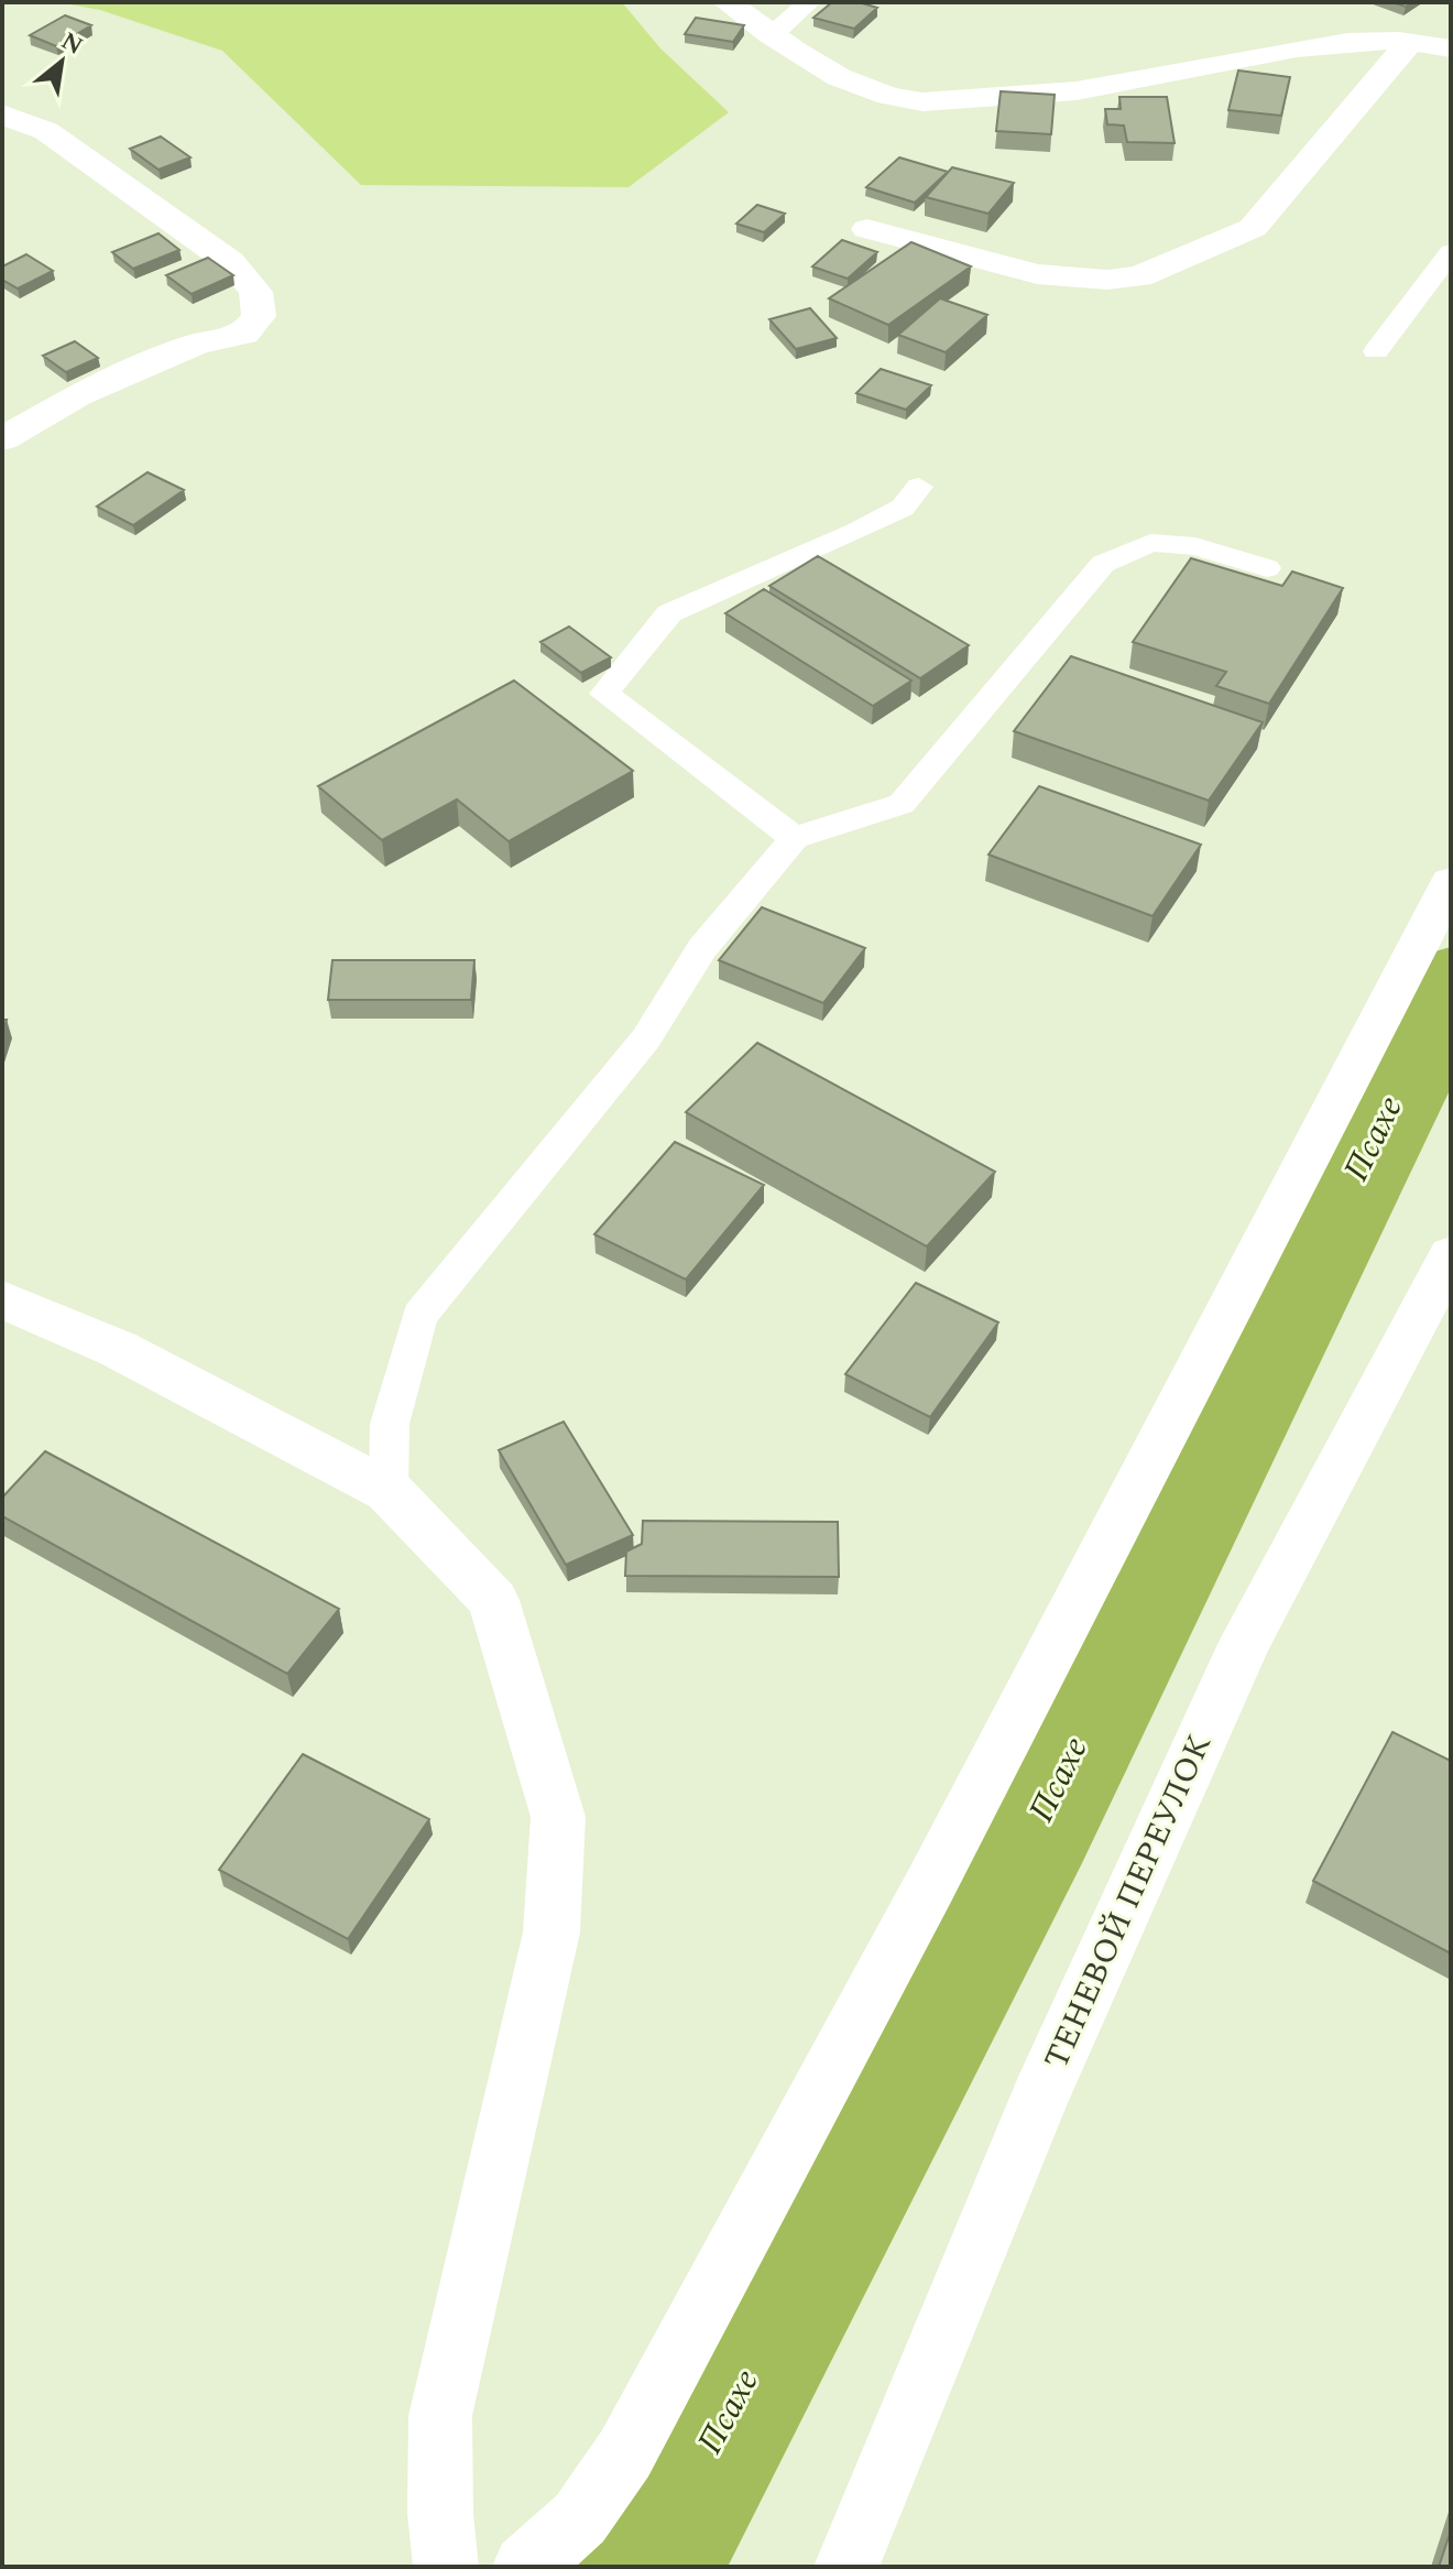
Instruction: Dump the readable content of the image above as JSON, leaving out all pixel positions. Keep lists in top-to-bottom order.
{
  "streets": {
    "street": ["ТЕНЕВОЙ ПЕРЕУЛОК"]
  },
  "water": ["Псахе"],
  "north": "top right"
}
